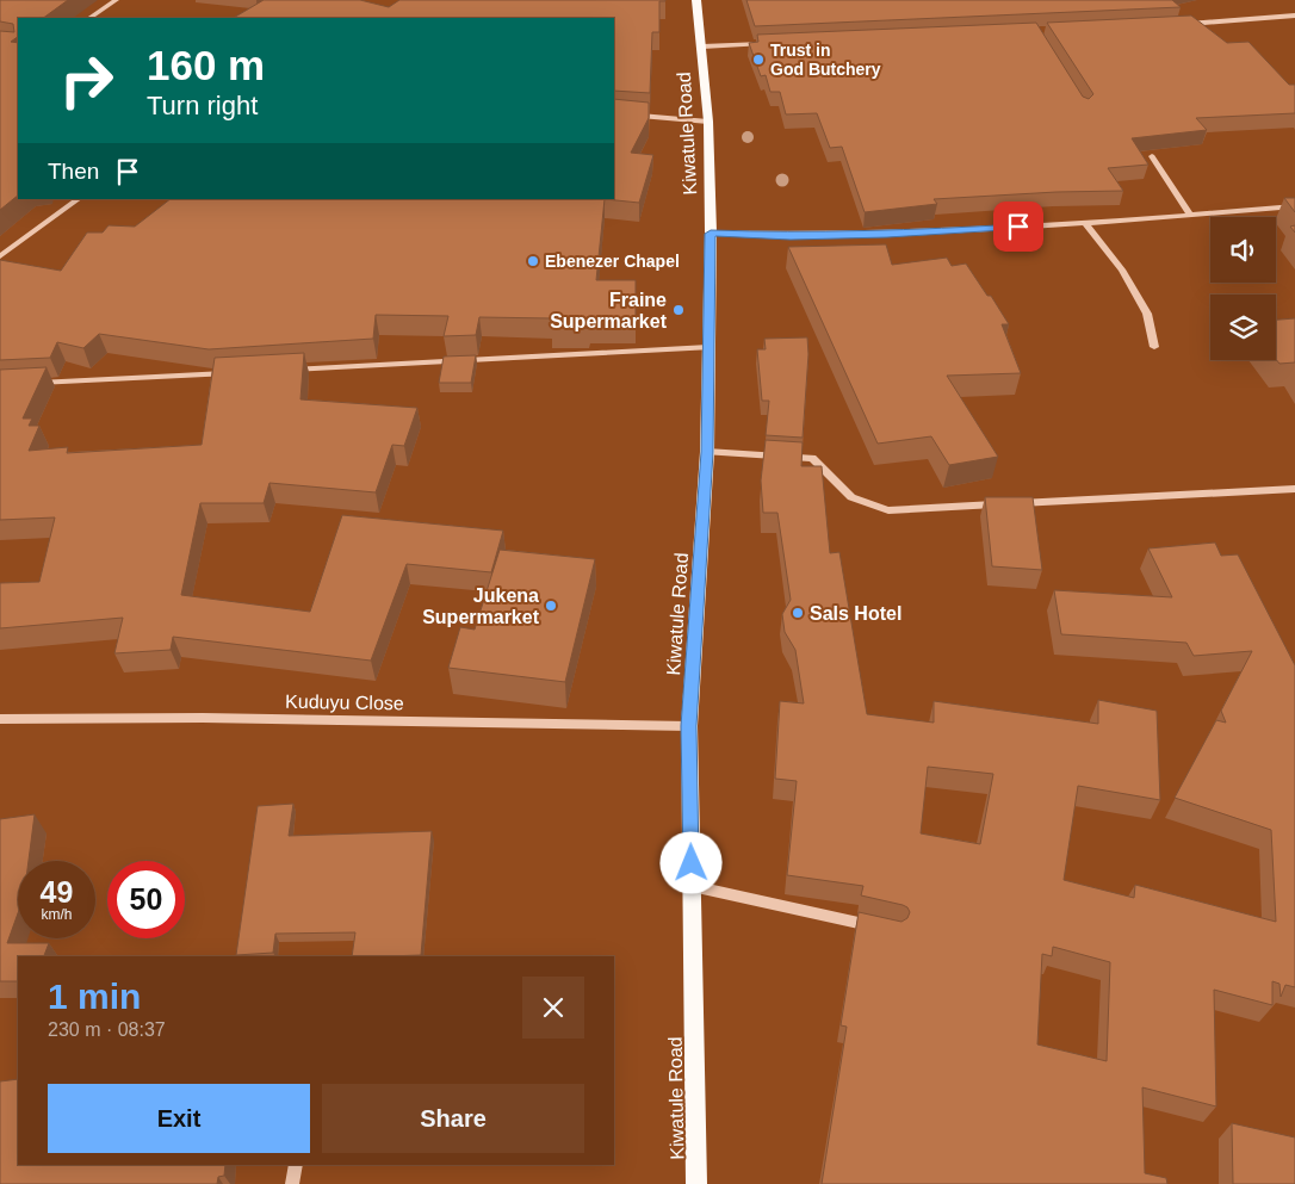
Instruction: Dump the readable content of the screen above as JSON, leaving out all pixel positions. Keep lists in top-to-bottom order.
{
  "streets": {
    "main road": ["Kiwatule Road"],
    "street": ["Kuduyu Close"]
  },
  "crossings": [
    ["Kiwatule Road", "Kuduyu Close"]
  ],
  "places": [
    "Trust in God Butchery",
    "Ebenezer Chapel",
    "Fraine Supermarket",
    "Jukena Supermarket",
    "Sals Hotel"
  ],
  "page": {
    "turn": ["160 m", "Turn right"],
    "then": "Then",
    "speed": "49 km/h",
    "limit": "50",
    "heading": ["1 min", "230 m · 08:37"],
    "buttons": ["Exit", "Share"]
  }
}
